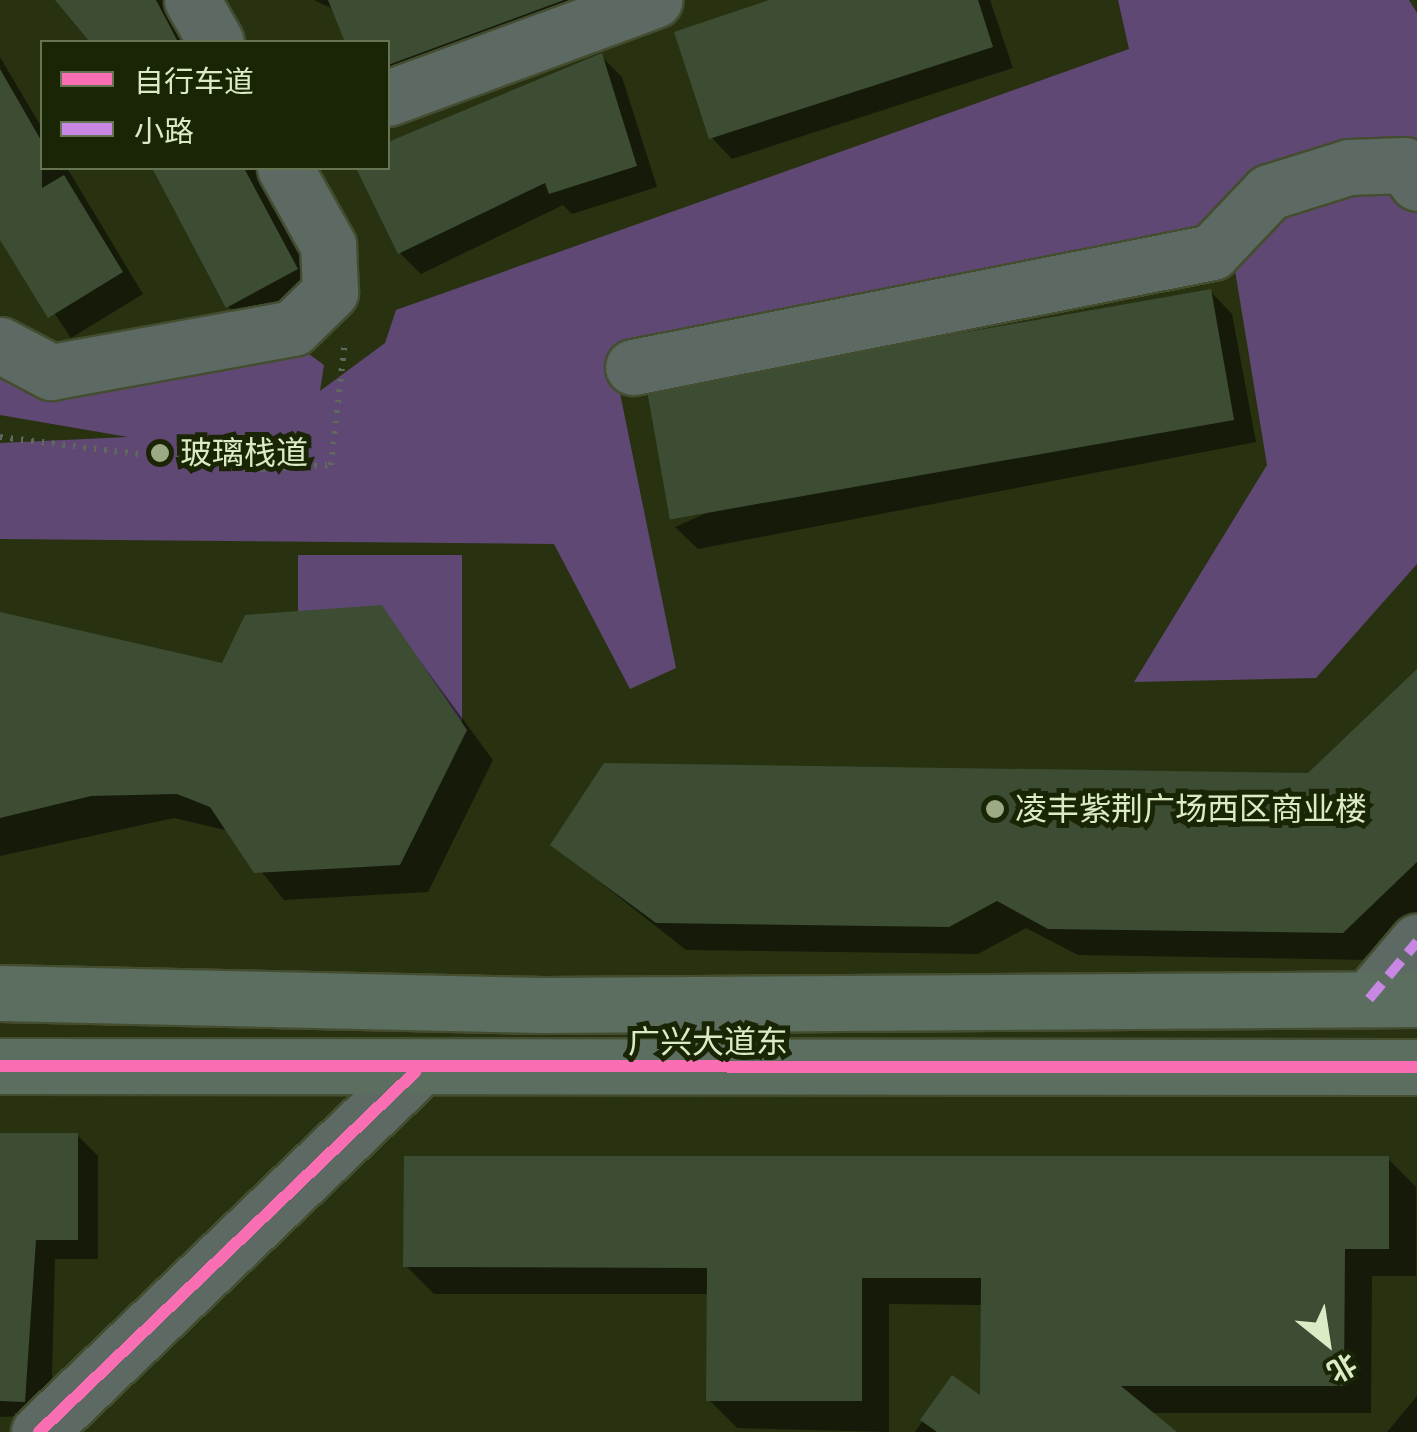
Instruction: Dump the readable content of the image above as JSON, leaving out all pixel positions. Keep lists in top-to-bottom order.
{
  "streets": {
    "highway": ["广兴大道东"]
  },
  "places": ["玻璃栈道", "凌丰紫荆广场西区商业楼"],
  "legend": ["自行车道", "小路"],
  "north": "bottom right"
}
